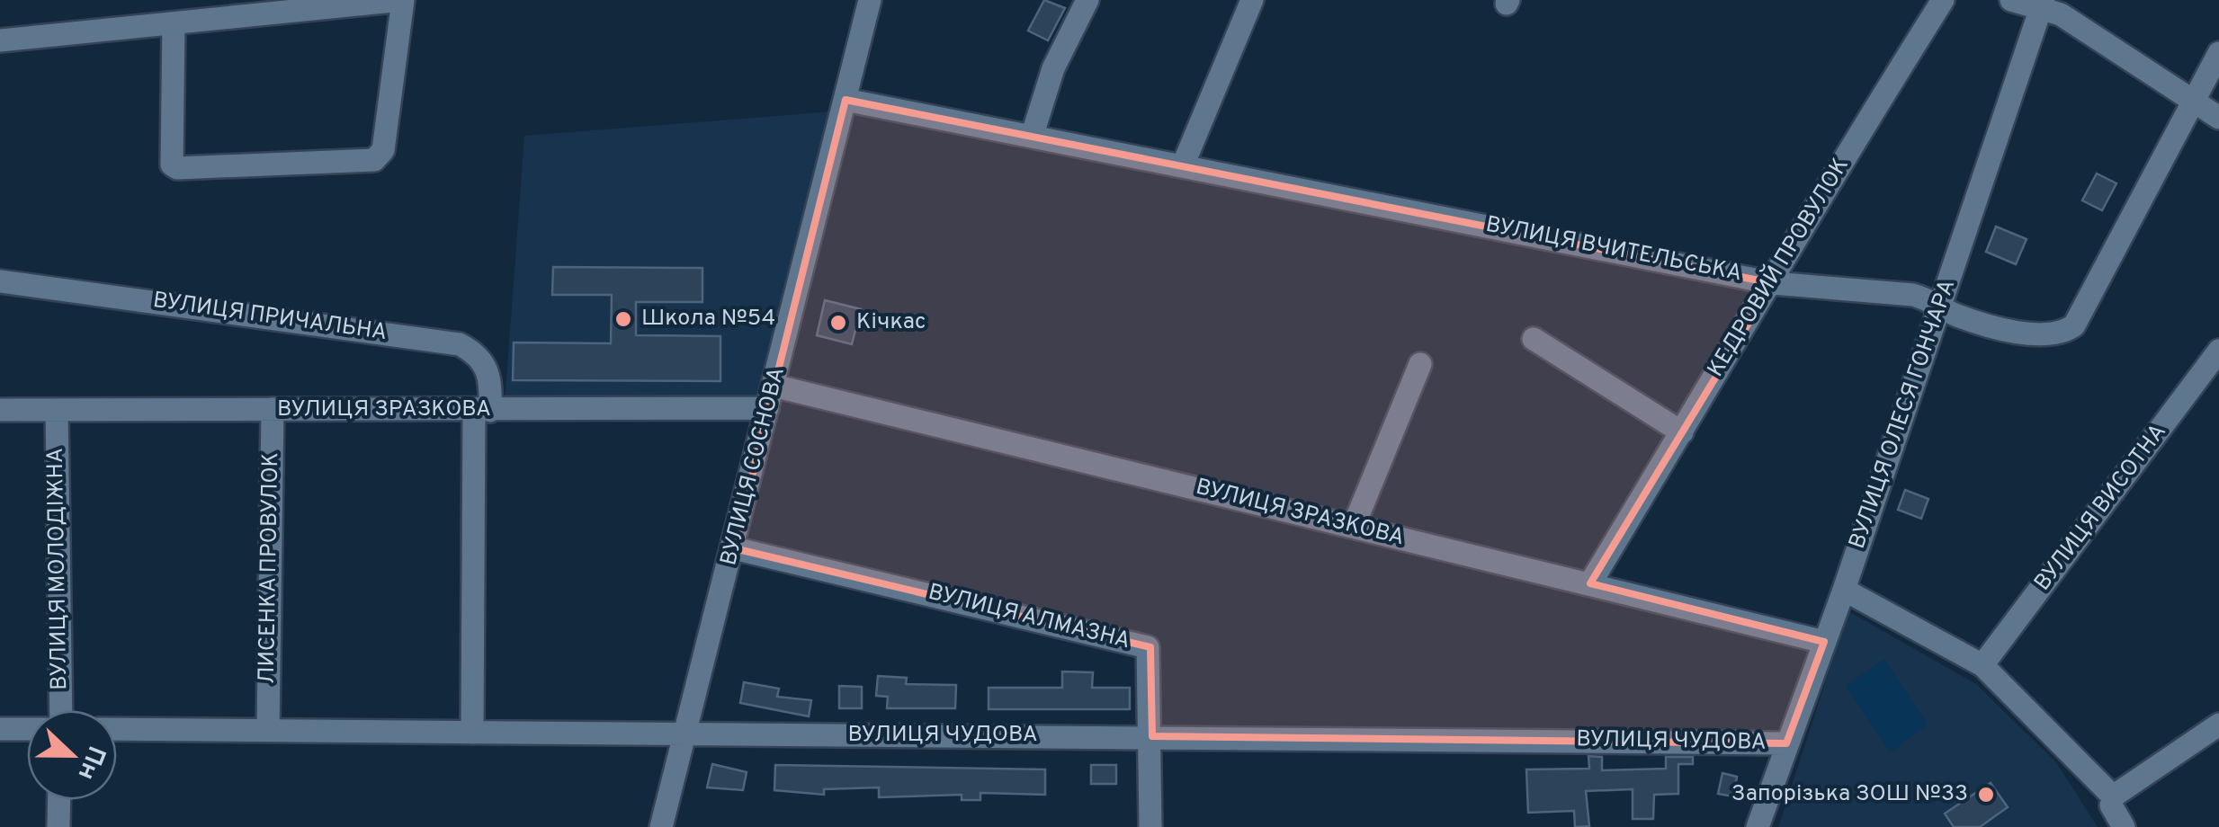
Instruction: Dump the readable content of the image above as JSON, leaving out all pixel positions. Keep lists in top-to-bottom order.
{
  "streets": {
    "street": [
      "ВУЛИЦЯ ВЧИТЕЛЬСЬКА",
      "КЕДРОВИЙ ПРОВУЛОК",
      "ВУЛИЦЯ ПРИЧАЛЬНА",
      "ВУЛИЦЯ ЗРАЗКОВА",
      "ВУЛИЦЯ ОЛЕСЯ ГОНЧАРА",
      "ВУЛИЦЯ СОСНОВА",
      "ВУЛИЦЯ ВИСОТНА",
      "ЛИСЕНКА ПРОВУЛОК",
      "ВУЛИЦЯ МОЛОДІЖНА",
      "ВУЛИЦЯ АЛМАЗНА",
      "ВУЛИЦЯ ЧУДОВА"
    ]
  },
  "crossings": [
    ["ВУЛИЦЯ ВЧИТЕЛЬСЬКА", "КЕДРОВИЙ ПРОВУЛОК"],
    ["ВУЛИЦЯ ВЧИТЕЛЬСЬКА", "ВУЛИЦЯ ОЛЕСЯ ГОНЧАРА"],
    ["ВУЛИЦЯ ВЧИТЕЛЬСЬКА", "ВУЛИЦЯ СОСНОВА"],
    ["КЕДРОВИЙ ПРОВУЛОК", "ВУЛИЦЯ ЗРАЗКОВА"],
    ["ВУЛИЦЯ ПРИЧАЛЬНА", "ВУЛИЦЯ ЗРАЗКОВА"],
    ["ВУЛИЦЯ ПРИЧАЛЬНА", "ВУЛИЦЯ ЧУДОВА"],
    ["ВУЛИЦЯ ЗРАЗКОВА", "ВУЛИЦЯ ОЛЕСЯ ГОНЧАРА"],
    ["ВУЛИЦЯ ЗРАЗКОВА", "ВУЛИЦЯ СОСНОВА"],
    ["ВУЛИЦЯ ЗРАЗКОВА", "ЛИСЕНКА ПРОВУЛОК"],
    ["ВУЛИЦЯ ЗРАЗКОВА", "ВУЛИЦЯ МОЛОДІЖНА"],
    ["ВУЛИЦЯ ОЛЕСЯ ГОНЧАРА", "ВУЛИЦЯ ЧУДОВА"],
    ["ВУЛИЦЯ СОСНОВА", "ВУЛИЦЯ АЛМАЗНА"],
    ["ВУЛИЦЯ СОСНОВА", "ВУЛИЦЯ ЧУДОВА"],
    ["ЛИСЕНКА ПРОВУЛОК", "ВУЛИЦЯ ЧУДОВА"],
    ["ВУЛИЦЯ АЛМАЗНА", "ВУЛИЦЯ ЧУДОВА"]
  ],
  "places": ["Школа №54", "Кічкас", "Запорізька ЗОШ №33"],
  "north": "right"
}
